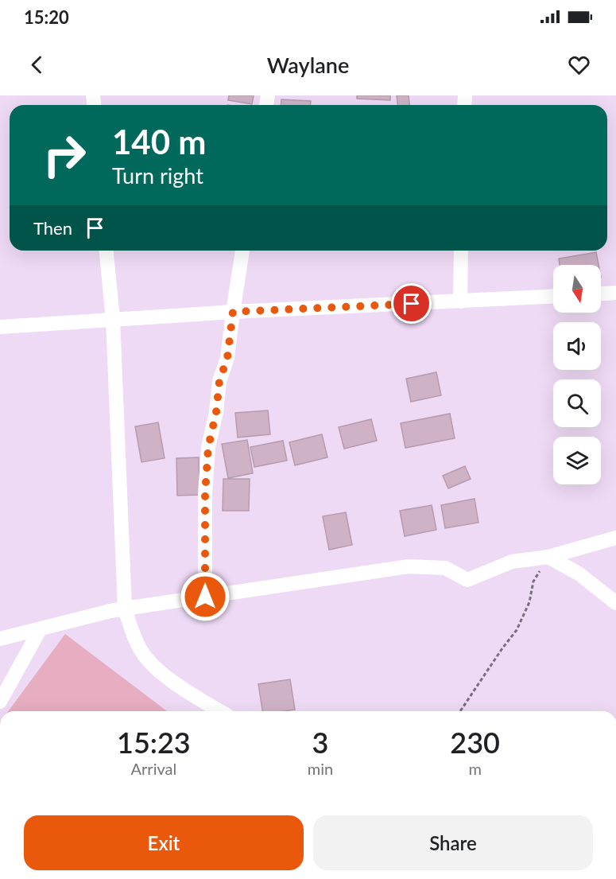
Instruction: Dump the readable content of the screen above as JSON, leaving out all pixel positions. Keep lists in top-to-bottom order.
{
  "north": "bottom",
  "page": {
    "status": "15:20",
    "header": "Waylane",
    "turn": ["140 m", "Turn right"],
    "then": "Then",
    "eta": [
      "15:23",
      "Arrival",
      "3",
      "min",
      "230",
      "m"
    ],
    "buttons": ["Exit", "Share"]
  }
}
